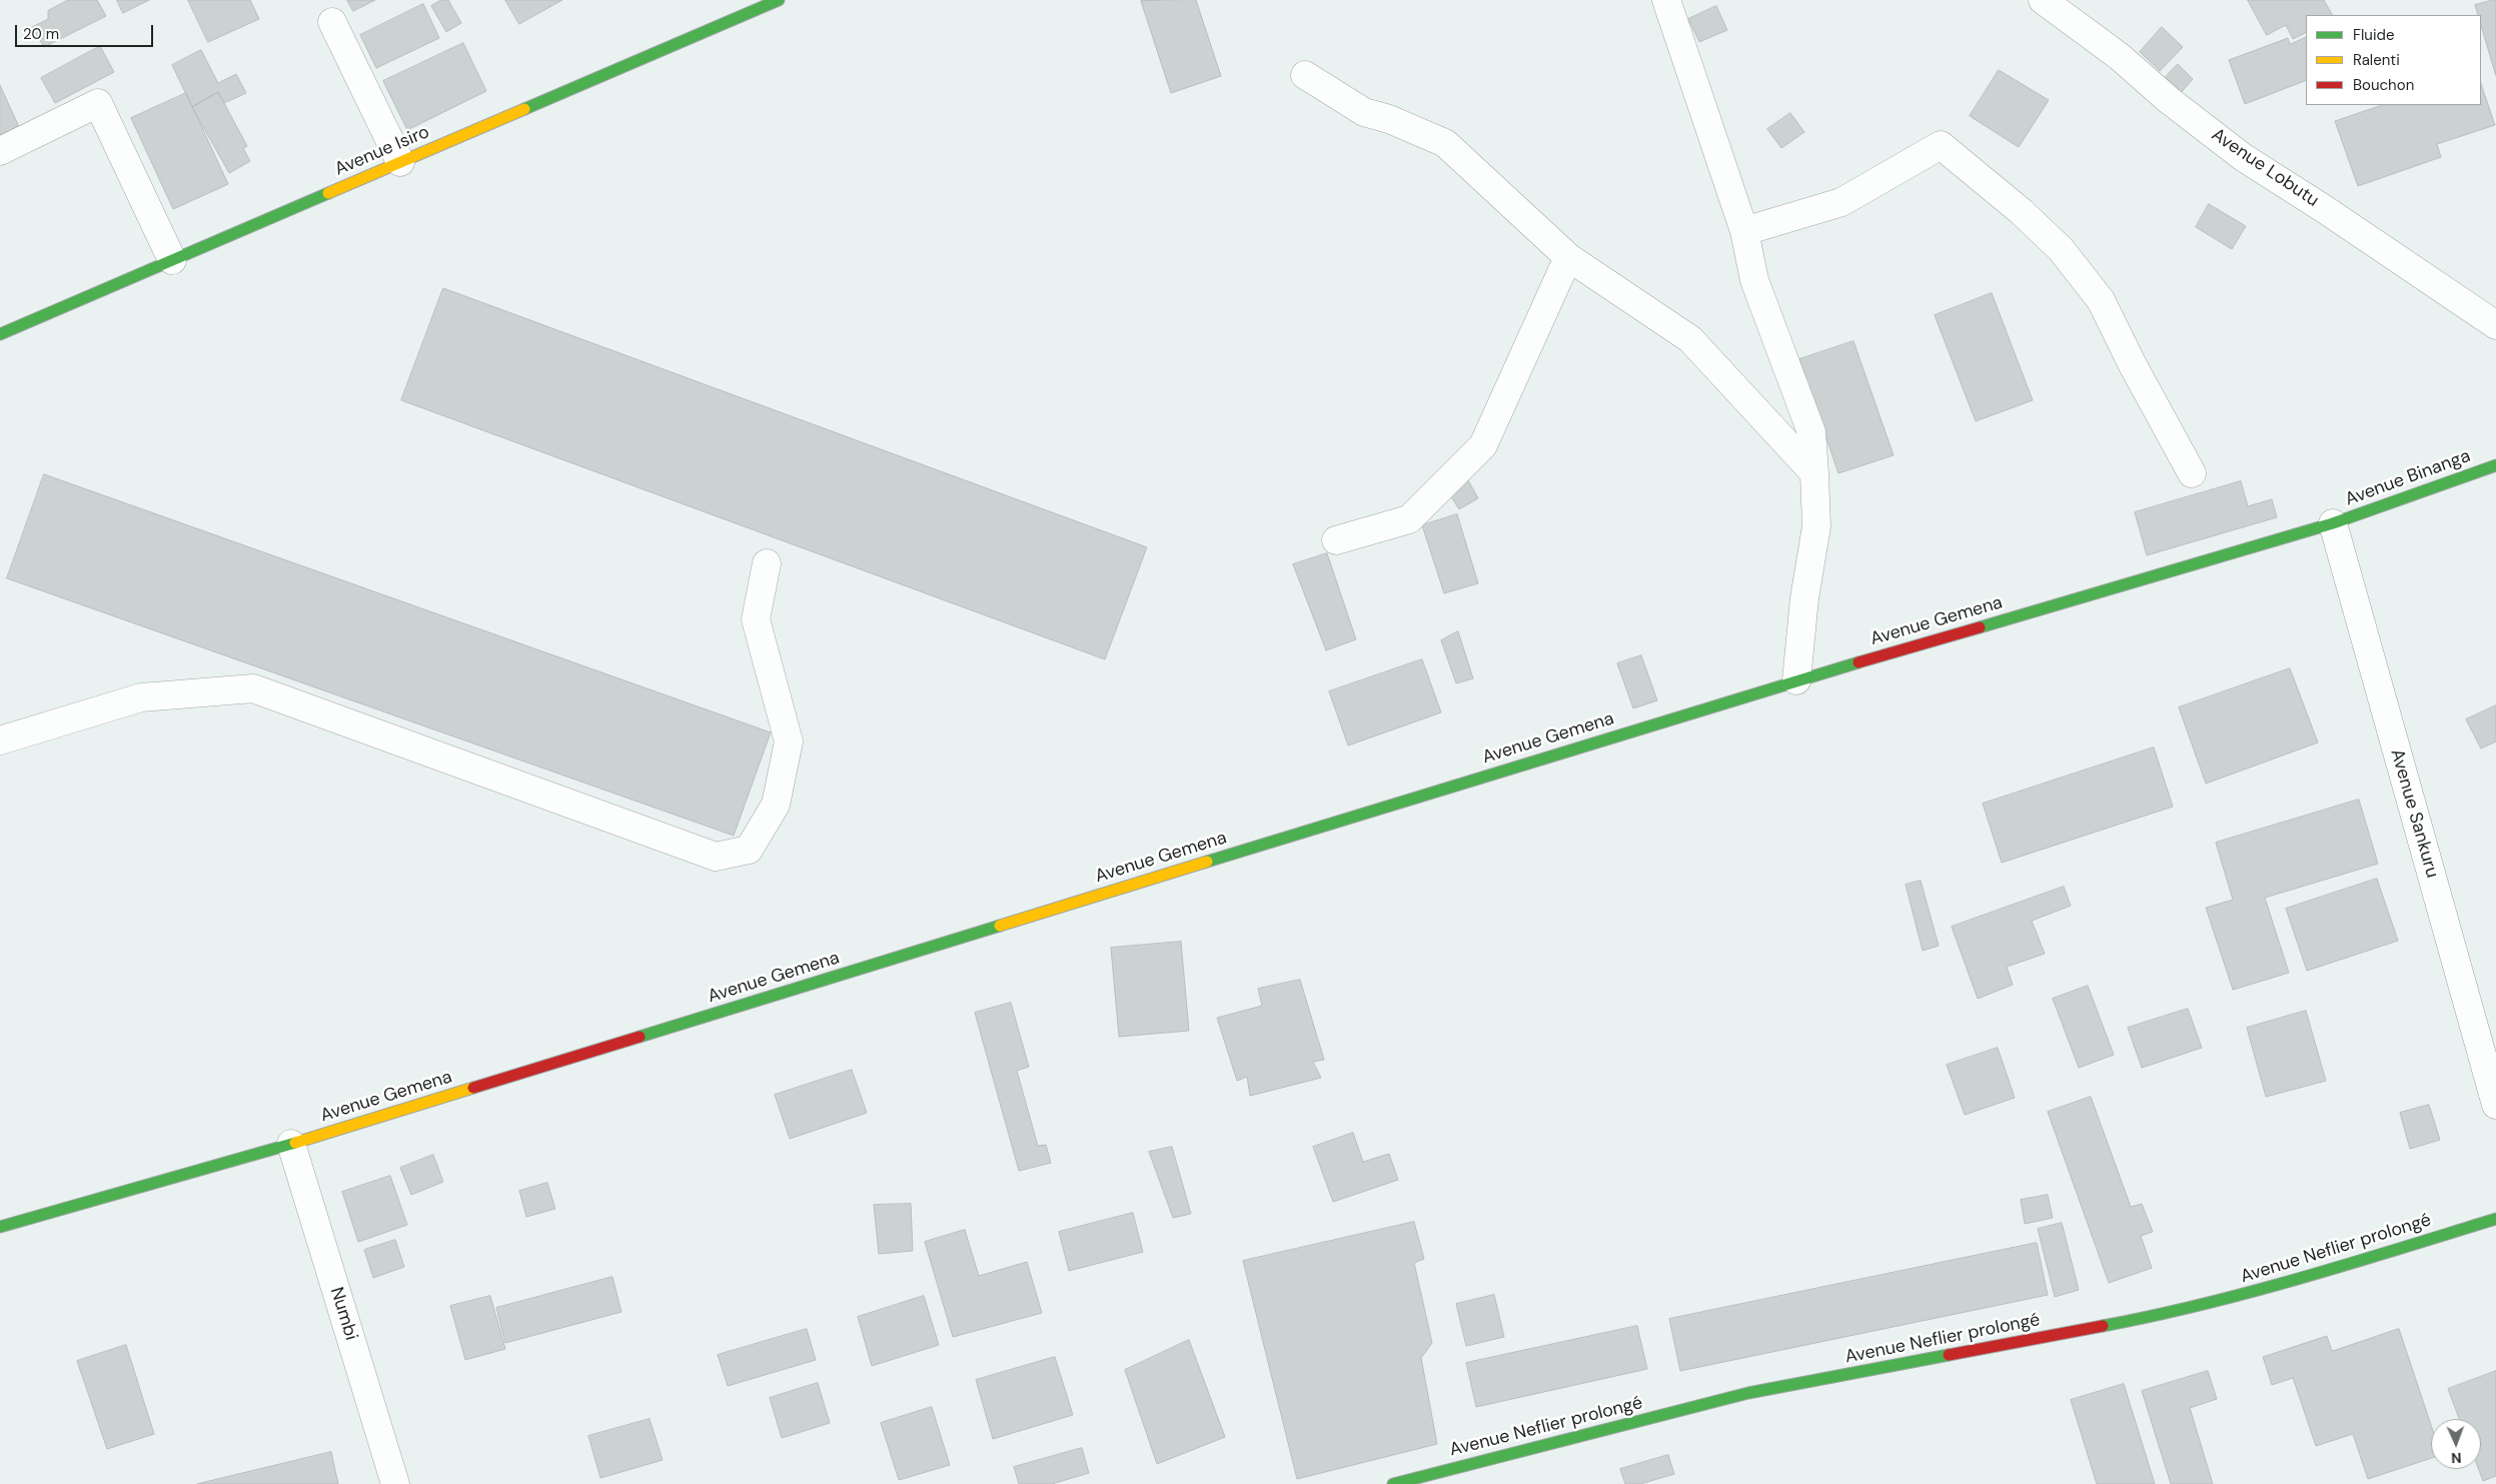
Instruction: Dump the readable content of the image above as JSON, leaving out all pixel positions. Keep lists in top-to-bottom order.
{
  "streets": {
    "street": [
      "Avenue Isiro",
      "Avenue Lobutu",
      "Avenue Binanga",
      "Avenue Gemena",
      "Avenue Sankuru",
      "Avenue Neflier prolongé",
      "Numbi"
    ]
  },
  "crossings": [
    ["Avenue Binanga", "Avenue Gemena"],
    ["Avenue Binanga", "Avenue Sankuru"],
    ["Avenue Gemena", "Avenue Sankuru"],
    ["Avenue Gemena", "Numbi"]
  ],
  "legend": ["Fluide", "Ralenti", "Bouchon"],
  "scale_bar": "20 m",
  "north": "bottom"
}
